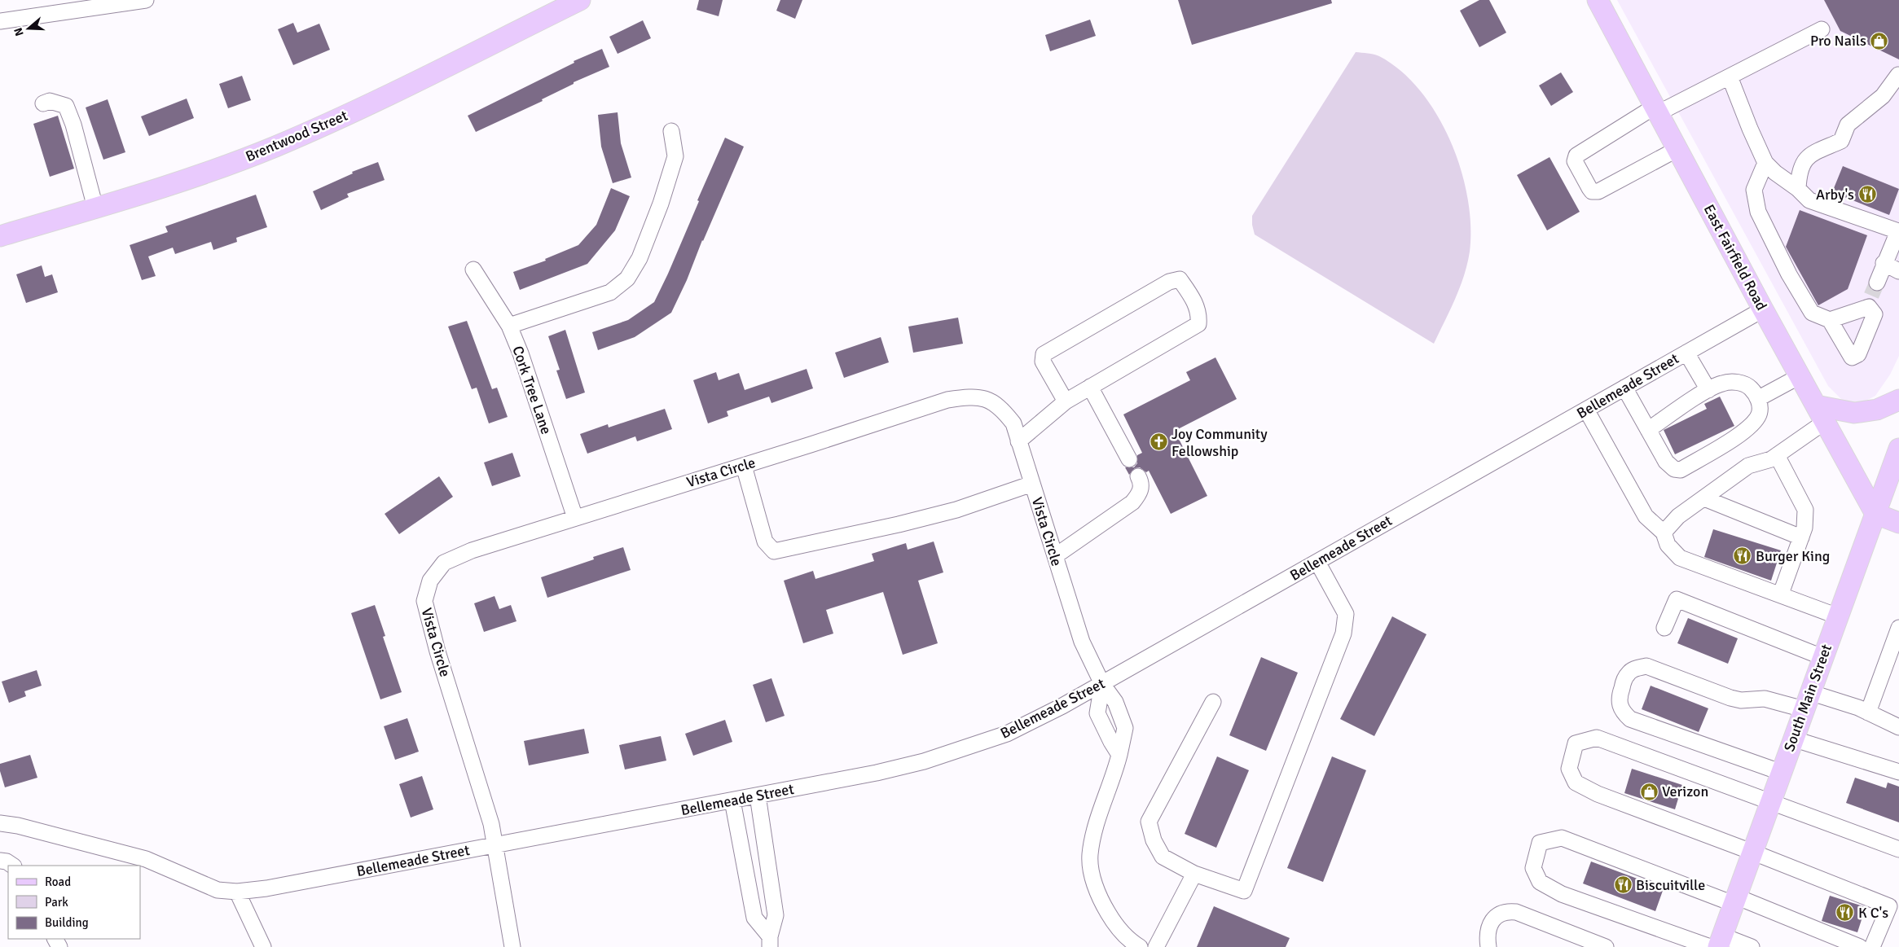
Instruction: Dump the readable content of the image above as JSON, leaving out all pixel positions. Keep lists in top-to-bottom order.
{
  "streets": {
    "main road": ["Brentwood Street", "East Fairfield Road", "South Main Street"],
    "street": ["Bellemeade Street", "Cork Tree Lane", "Vista Circle"]
  },
  "crossings": [
    ["East Fairfield Road", "Bellemeade Street"],
    ["East Fairfield Road", "South Main Street"],
    ["Bellemeade Street", "Vista Circle"],
    ["Cork Tree Lane", "Vista Circle"]
  ],
  "places": {
    "shop": ["Pro Nails", "Verizon"],
    "restaurant": [
      "Arby's",
      "Burger King",
      "Biscuitville",
      "K C's"
    ],
    "church": ["Joy Community Fellowship"]
  },
  "legend": ["Road", "Park", "Building"],
  "north": "left"
}
